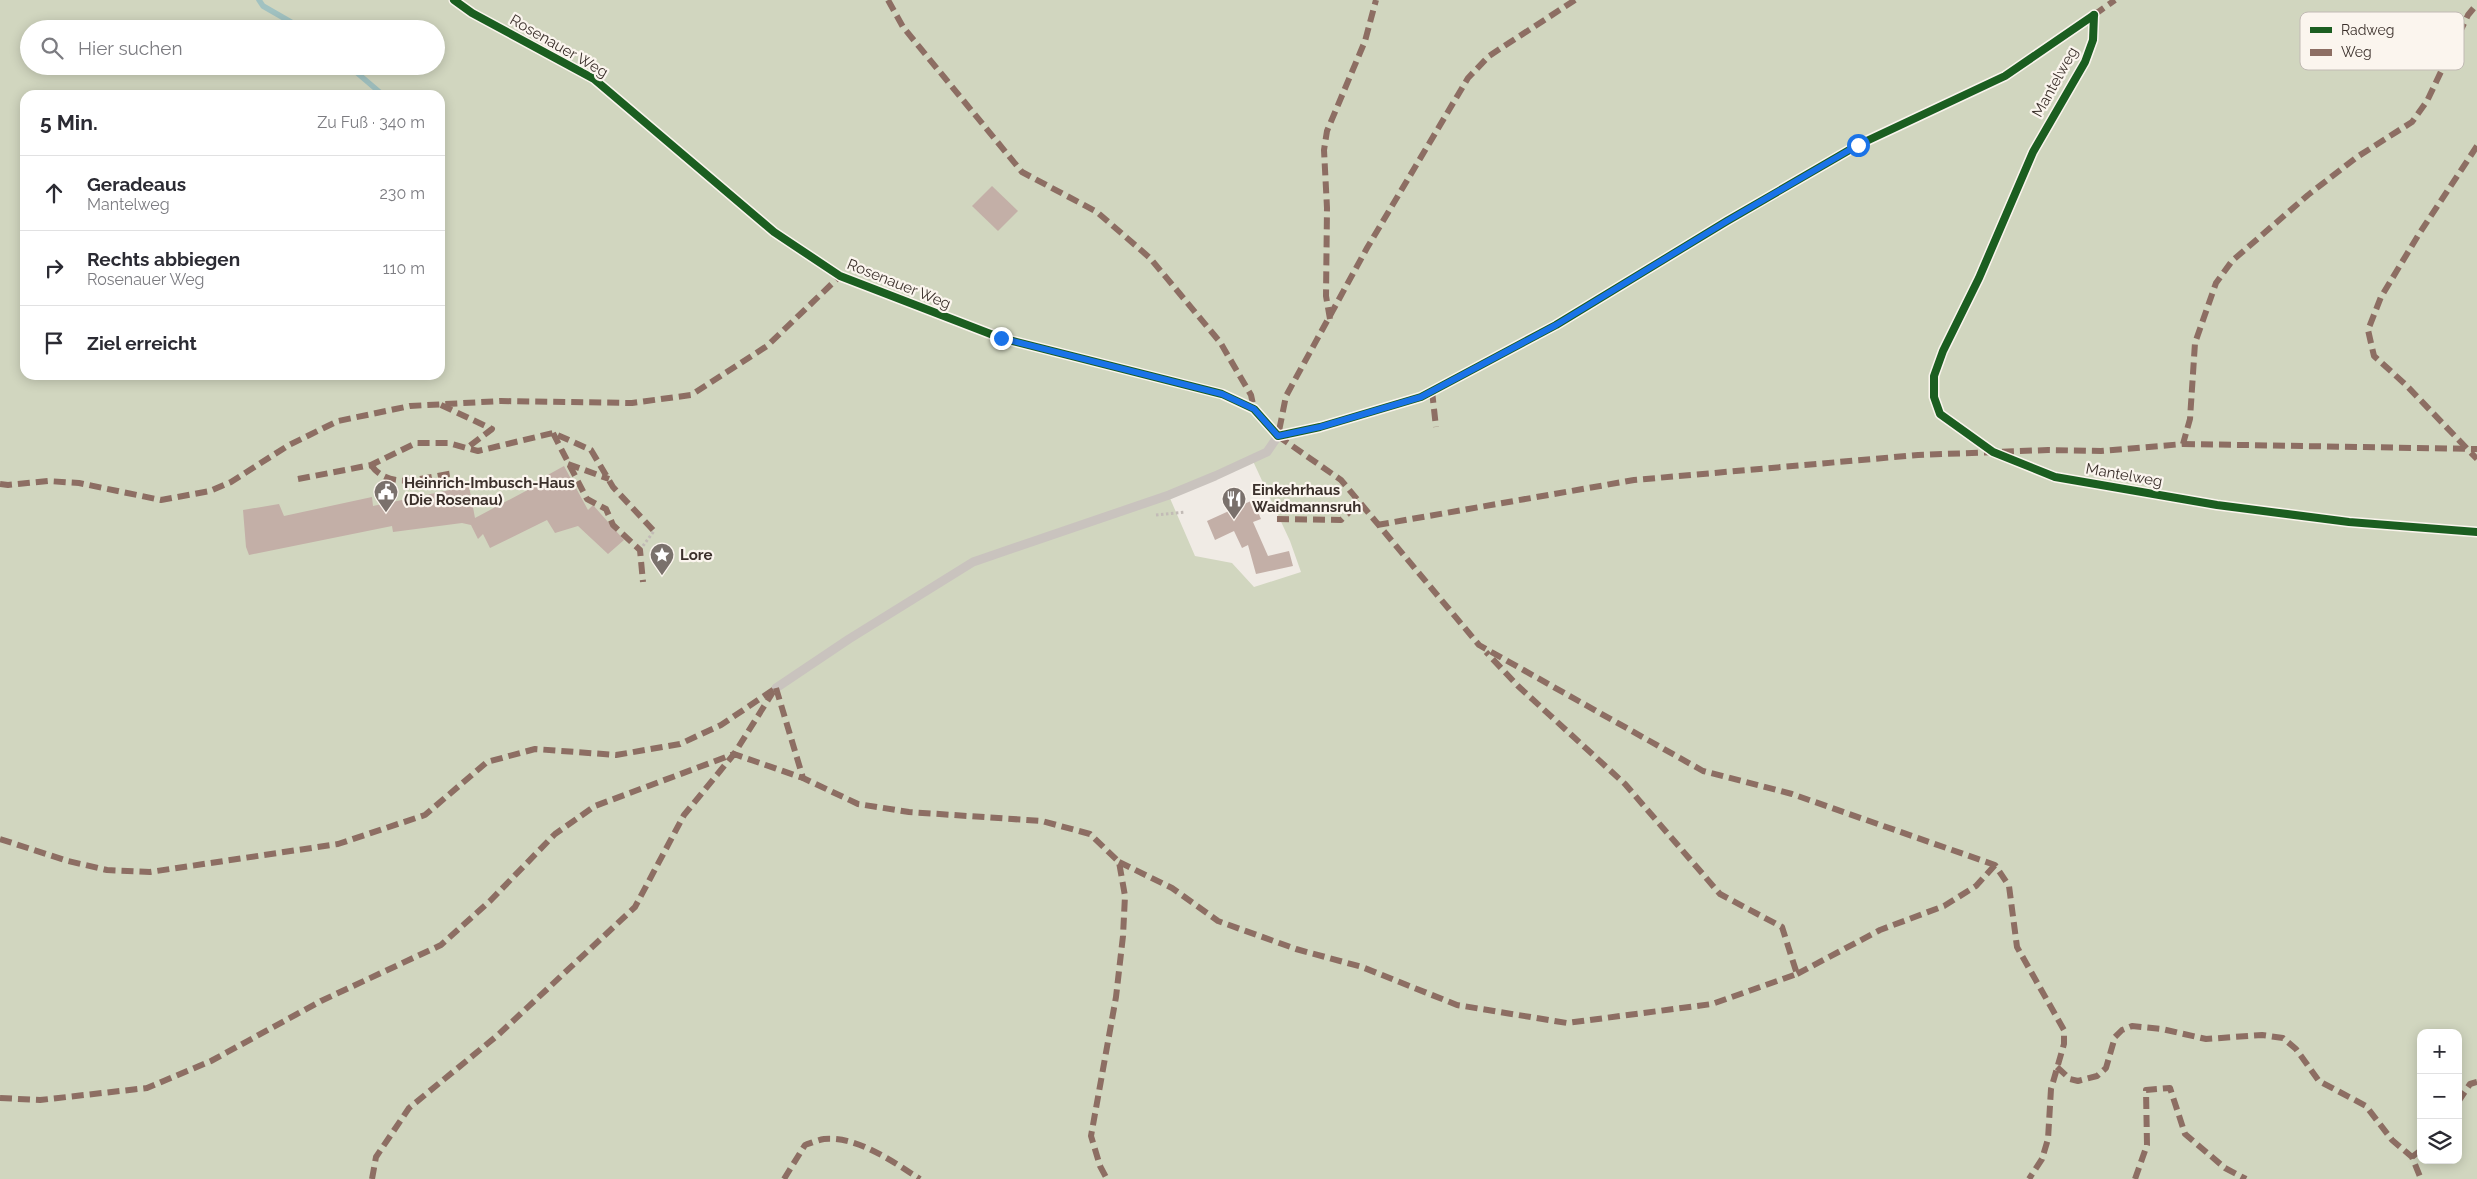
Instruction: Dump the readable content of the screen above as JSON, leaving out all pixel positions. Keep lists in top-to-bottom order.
{
  "streets": {
    "lane": ["Rosenauer Weg", "Mantelweg"]
  },
  "crossings": [
    ["Rosenauer Weg", "Mantelweg"]
  ],
  "places": {
    "public building": ["Heinrich-Imbusch-Haus (Die Rosenau)"],
    "restaurant": ["Einkehrhaus Waidmannsruh"],
    "place": ["Lore"]
  },
  "legend": ["Radweg", "Weg"],
  "page": {
    "search": "Hier suchen",
    "heading": ["5 Min.", "Zu Fuß · 340 m"],
    "list": [
      ["Geradeaus", "Mantelweg", "230 m"],
      ["Rechts abbiegen", "Rosenauer Weg", "110 m"],
      "Ziel erreicht"
    ],
    "map_buttons": ["+", "−"]
  }
}
